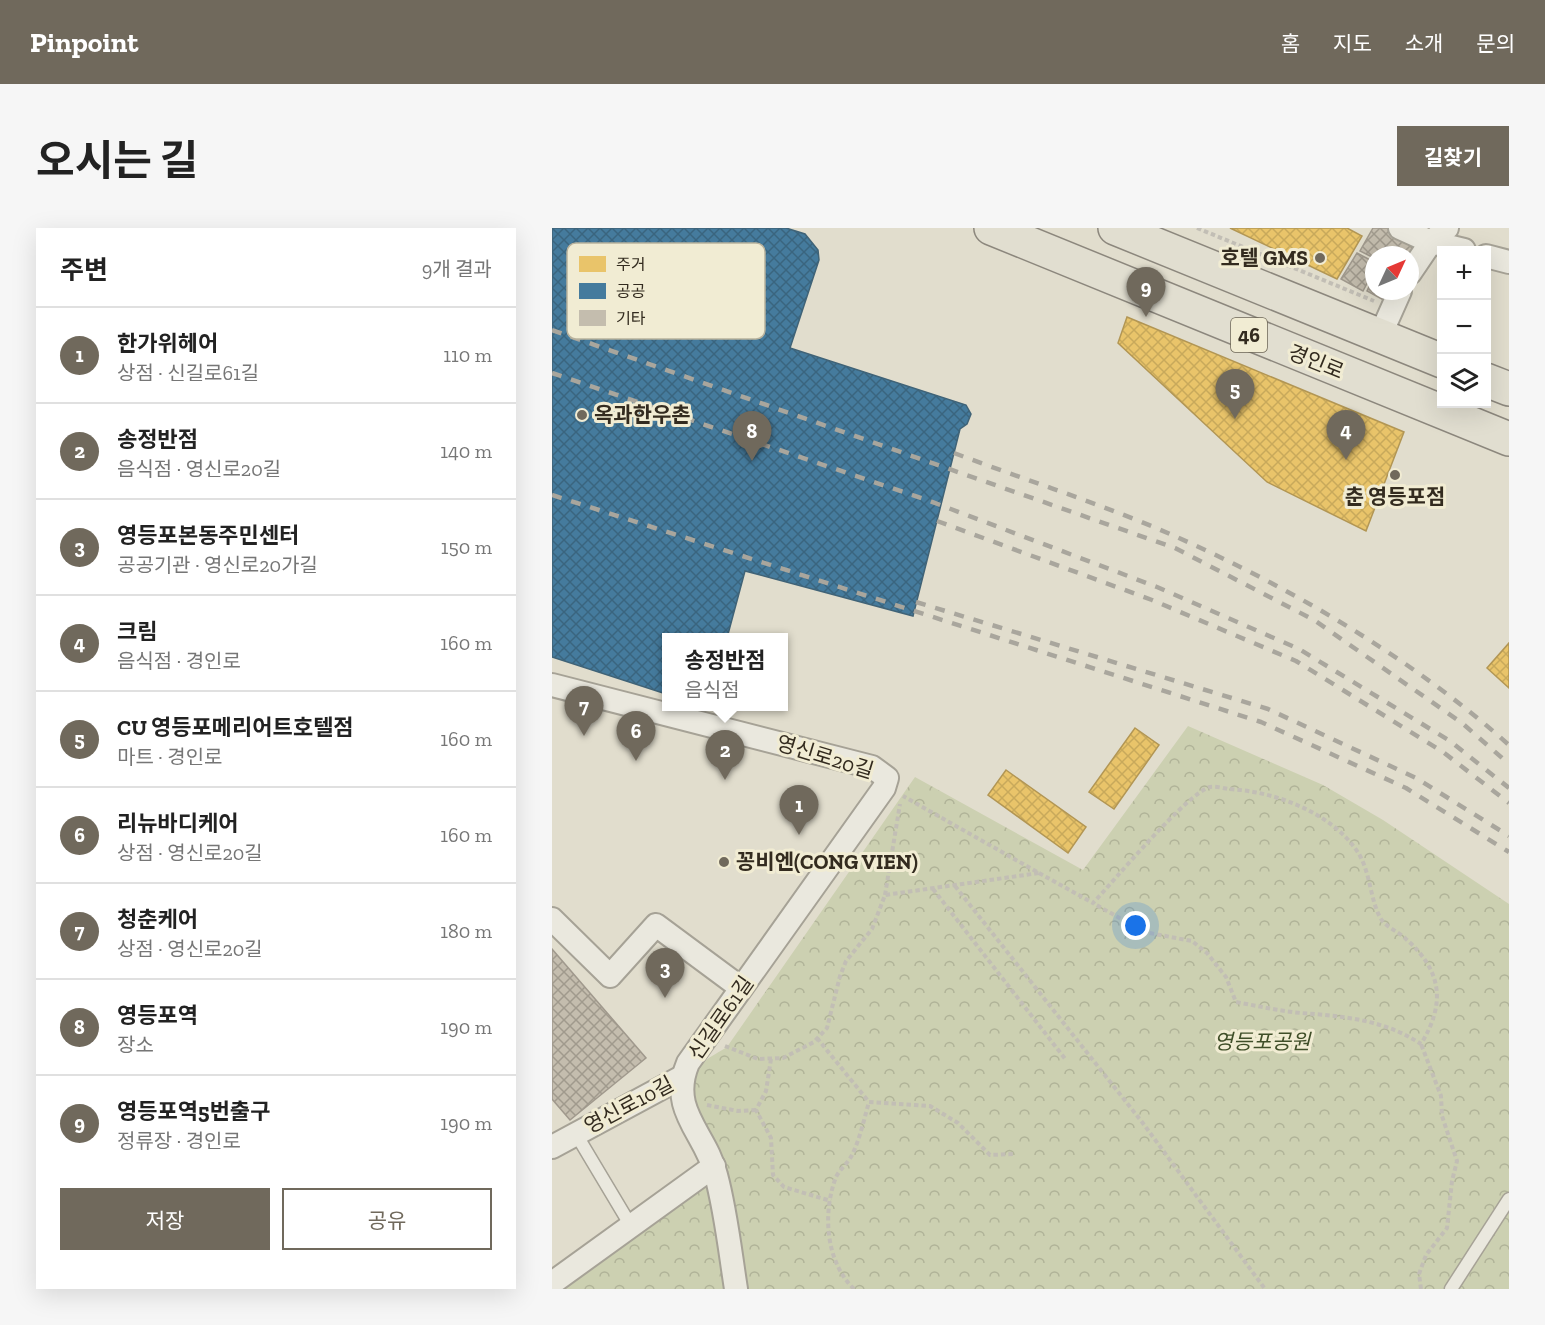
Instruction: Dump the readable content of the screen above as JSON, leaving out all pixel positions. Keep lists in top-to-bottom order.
{
  "streets": {
    "main road": ["46", "경인로"],
    "street": ["영신로20길", "신길로61길", "영신로10길"]
  },
  "crossings": [
    ["영신로20길", "신길로61길"],
    ["신길로61길", "영신로10길"]
  ],
  "parks": ["영등포공원"],
  "places": [
    "호텔 GMS",
    "옥과한우촌",
    "춘 영등포점",
    "꽁비엔(CONG VIEN)"
  ],
  "legend": ["주거", "공공", "기타"],
  "north": "top right",
  "page": {
    "header": "Pinpoint",
    "nav": [
      "홈",
      "지도",
      "소개",
      "문의"
    ],
    "title": "오시는 길",
    "buttons": [
      "길찾기",
      ["저장", "공유"]
    ],
    "heading": ["주변", "9개 결과"],
    "map_buttons": ["+", "−"],
    "pins": [
      "9",
      "5",
      "4",
      "8",
      "7",
      "6",
      "2",
      "1",
      "3"
    ],
    "list": [
      {
        "mark": "1",
        "name": "한가위헤어",
        "note": "상점 · 신길로61길",
        "value": "110 m"
      },
      {
        "mark": "2",
        "name": "송정반점",
        "note": "음식점 · 영신로20길",
        "value": "140 m"
      },
      {
        "mark": "3",
        "name": "영등포본동주민센터",
        "note": "공공기관 · 영신로20가길",
        "value": "150 m"
      },
      {
        "mark": "4",
        "name": "크림",
        "note": "음식점 · 경인로",
        "value": "160 m"
      },
      {
        "mark": "5",
        "name": "CU 영등포메리어트호텔점",
        "note": "마트 · 경인로",
        "value": "160 m"
      },
      {
        "mark": "6",
        "name": "리뉴바디케어",
        "note": "상점 · 영신로20길",
        "value": "160 m"
      },
      {
        "mark": "7",
        "name": "청춘케어",
        "note": "상점 · 영신로20길",
        "value": "180 m"
      },
      {
        "mark": "8",
        "name": "영등포역",
        "note": "장소",
        "value": "190 m"
      },
      {
        "mark": "9",
        "name": "영등포역5번출구",
        "note": "정류장 · 경인로",
        "value": "190 m"
      }
    ],
    "popup": ["송정반점", "음식점"]
  }
}
